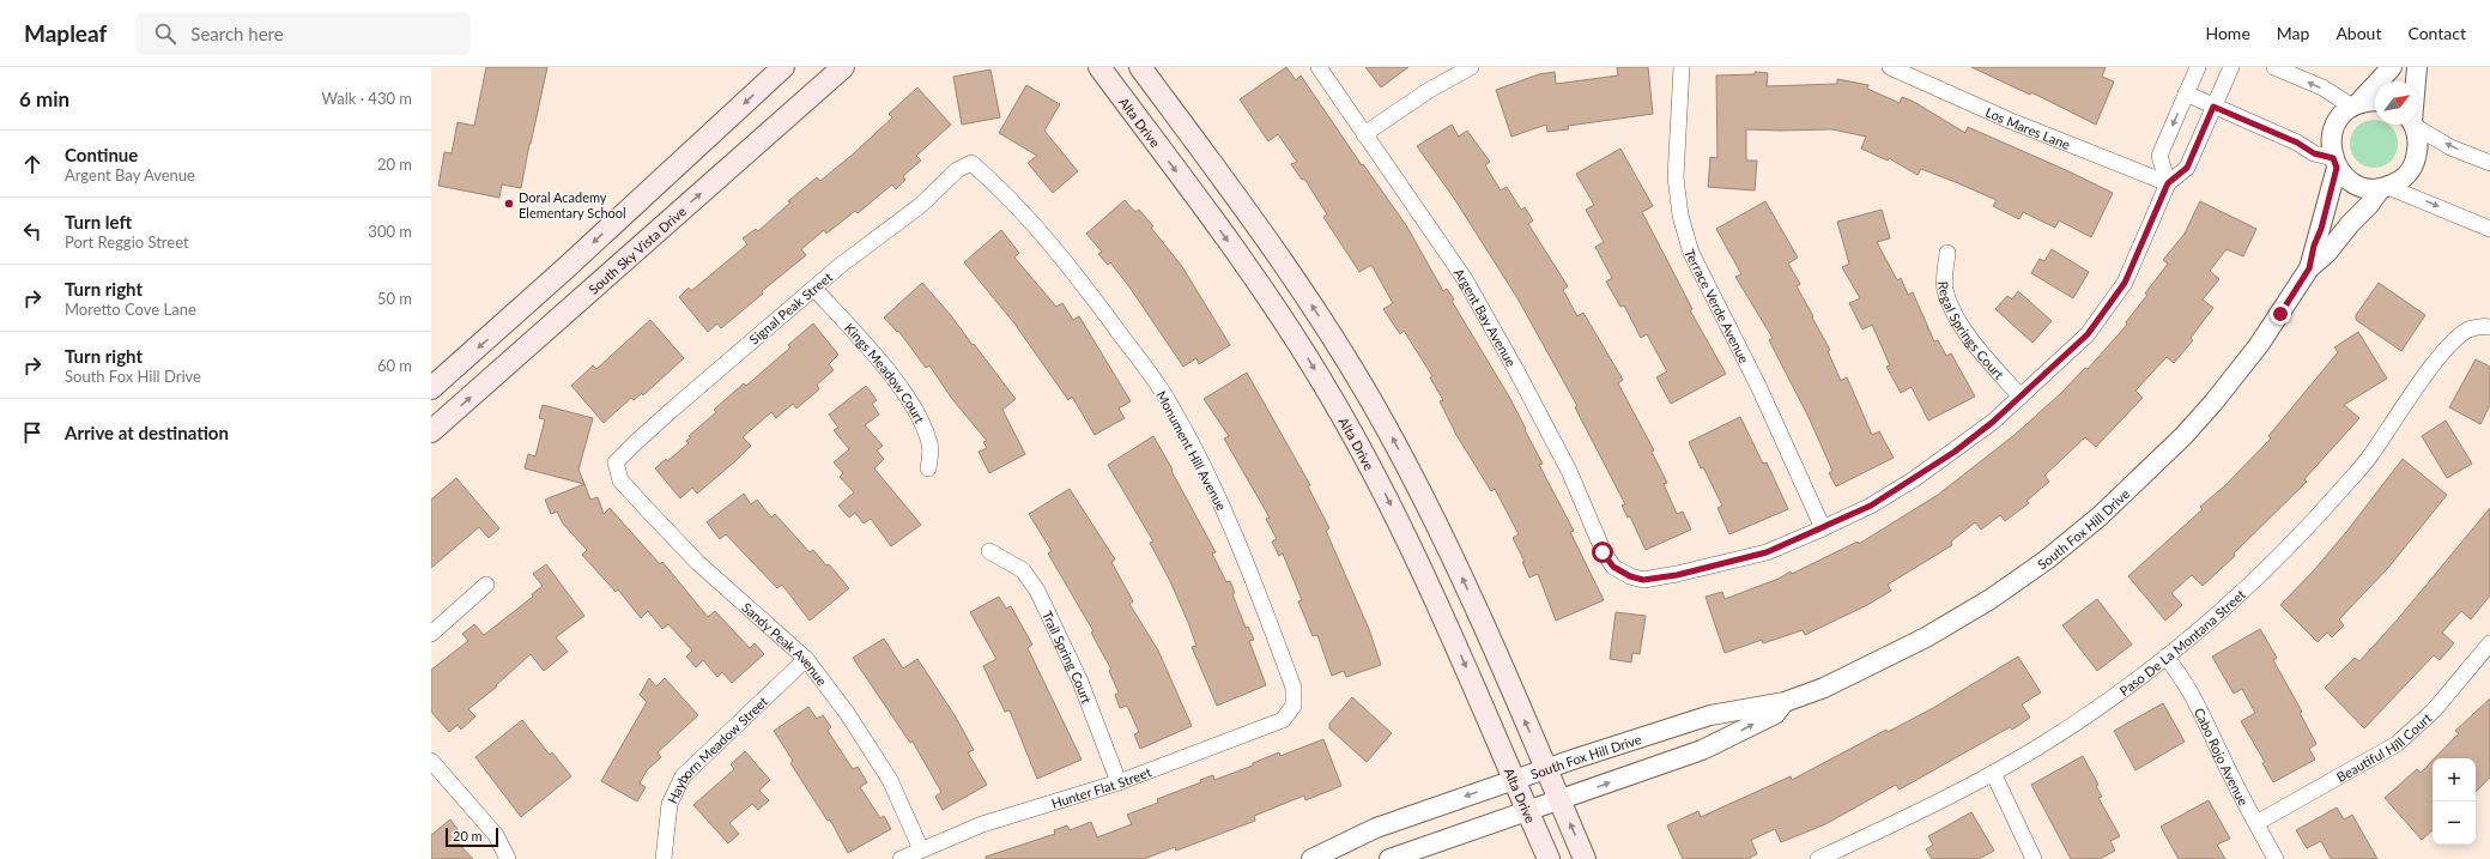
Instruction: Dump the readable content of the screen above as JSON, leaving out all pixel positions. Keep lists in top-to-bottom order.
{
  "streets": {
    "main road": ["Alta Drive", "South Sky Vista Drive"],
    "street": [
      "Los Mares Lane",
      "Terrace Verde Avenue",
      "Signal Peak Street",
      "Argent Bay Avenue",
      "Regal Springs Court",
      "Kings Meadow Court",
      "Monument Hill Avenue",
      "South Fox Hill Drive",
      "Paso De La Montana Street",
      "Sandy Peak Avenue",
      "Trail Spring Court",
      "Beautiful Hill Court",
      "Hayborn Meadow Street",
      "Cabo Rojo Avenue",
      "Hunter Flat Street"
    ]
  },
  "crossings": [
    ["Alta Drive", "South Fox Hill Drive"],
    ["Terrace Verde Avenue", "Argent Bay Avenue"],
    ["Signal Peak Street", "Kings Meadow Court"],
    ["Signal Peak Street", "Monument Hill Avenue"],
    ["Signal Peak Street", "Sandy Peak Avenue"],
    ["Monument Hill Avenue", "Hunter Flat Street"],
    ["Paso De La Montana Street", "Cabo Rojo Avenue"],
    ["Sandy Peak Avenue", "Hayborn Meadow Street"],
    ["Sandy Peak Avenue", "Hunter Flat Street"],
    ["Trail Spring Court", "Hunter Flat Street"],
    ["Beautiful Hill Court", "Cabo Rojo Avenue"]
  ],
  "places": ["Doral Academy Elementary School"],
  "scale_bar": "20 m",
  "north": "top right",
  "page": {
    "header": "Mapleaf",
    "search": "Search here",
    "nav": [
      "Home",
      "Map",
      "About",
      "Contact"
    ],
    "heading": ["6 min", "Walk · 430 m"],
    "list": [
      ["Continue", "Argent Bay Avenue", "20 m"],
      ["Turn left", "Port Reggio Street", "300 m"],
      ["Turn right", "Moretto Cove Lane", "50 m"],
      ["Turn right", "South Fox Hill Drive", "60 m"],
      "Arrive at destination"
    ],
    "map_buttons": ["+", "−"],
    "scale": "20 m"
  }
}
